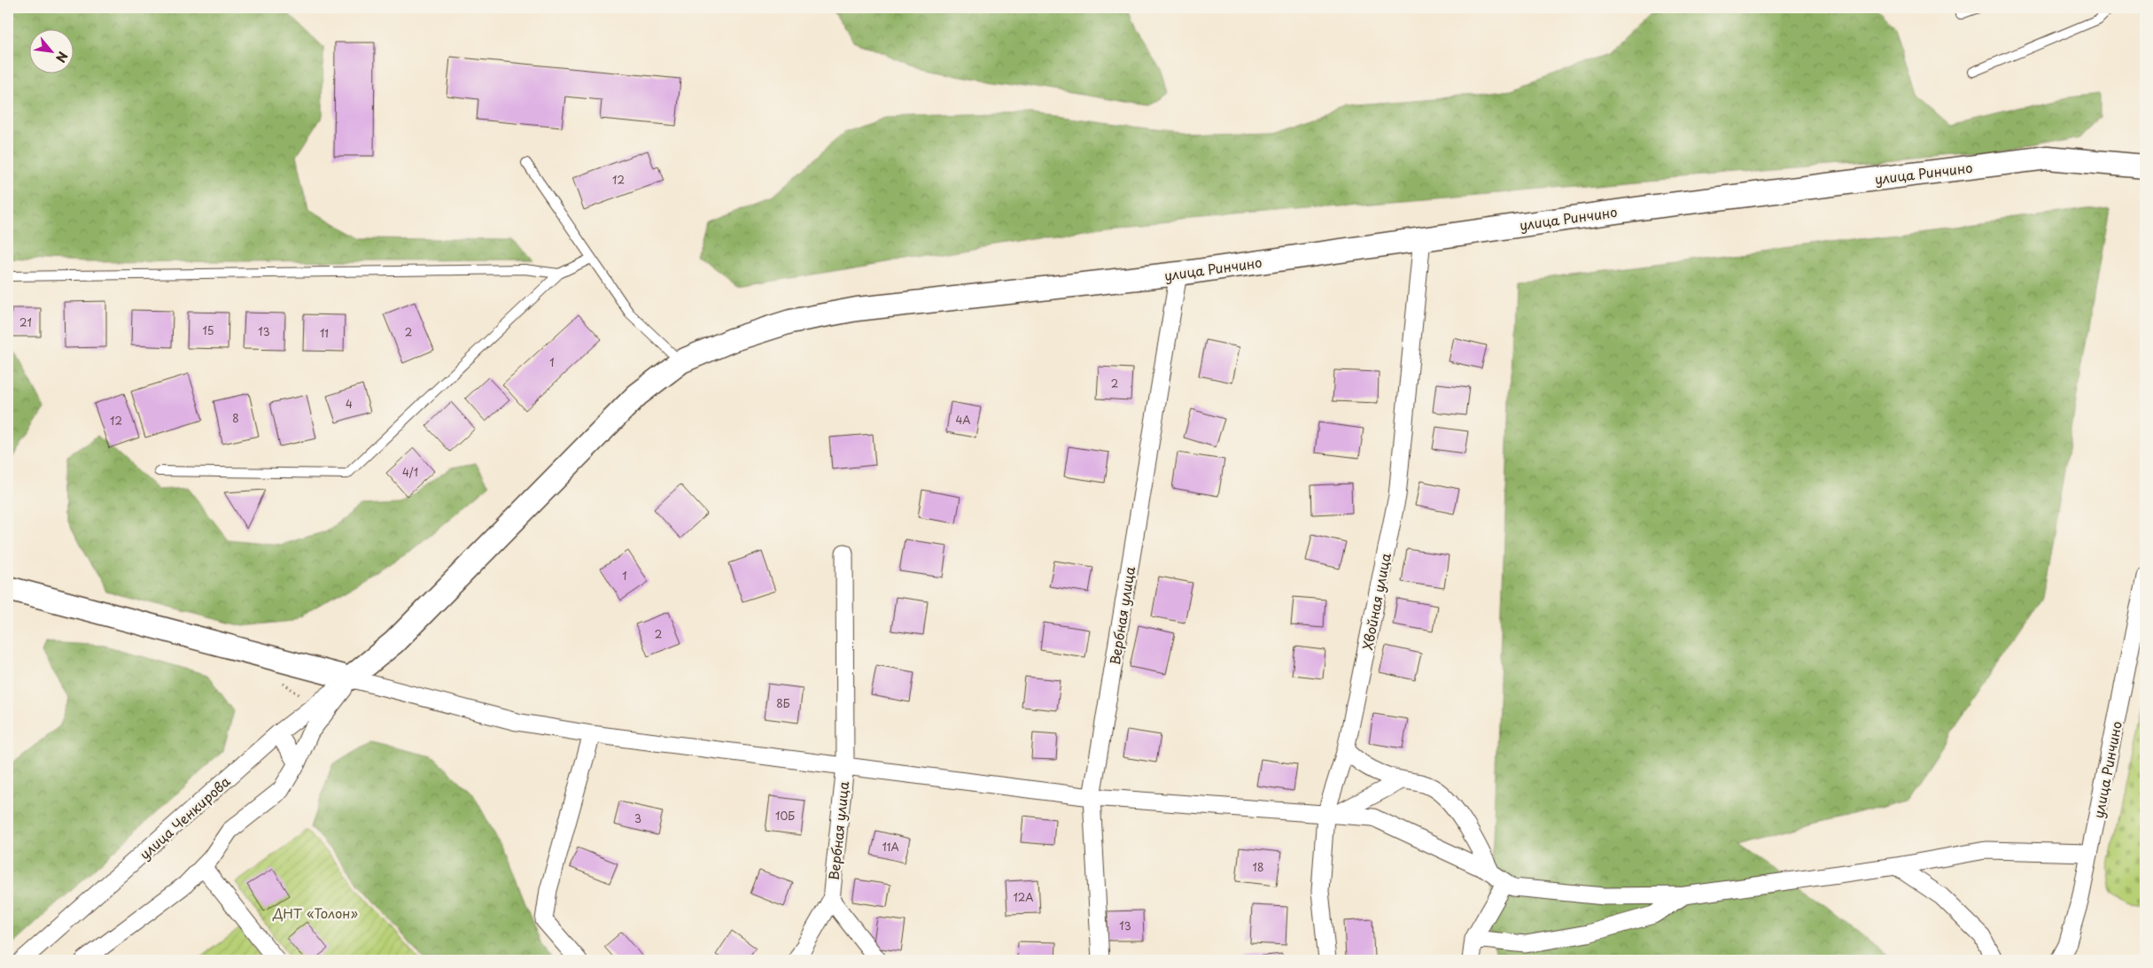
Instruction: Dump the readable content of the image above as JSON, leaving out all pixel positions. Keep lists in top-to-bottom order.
{
  "streets": {
    "street": [
      "улица Ринчино",
      "Хвойная улица",
      "Вербная улица",
      "улица Ченкирова"
    ]
  },
  "crossings": [
    ["улица Ринчино", "Хвойная улица"],
    ["улица Ринчино", "Вербная улица"],
    ["улица Ринчино", "улица Ченкирова"]
  ],
  "parks": ["ДНТ «Толон»"],
  "house_numbers": [
    "12",
    "21",
    "15",
    "13",
    "2",
    "11",
    "1",
    "2",
    "4",
    "8",
    "4А",
    "12",
    "4/1",
    "1",
    "2",
    "8Б",
    "10Б",
    "3",
    "11А",
    "18",
    "12А",
    "13"
  ],
  "north": "bottom right"
}
